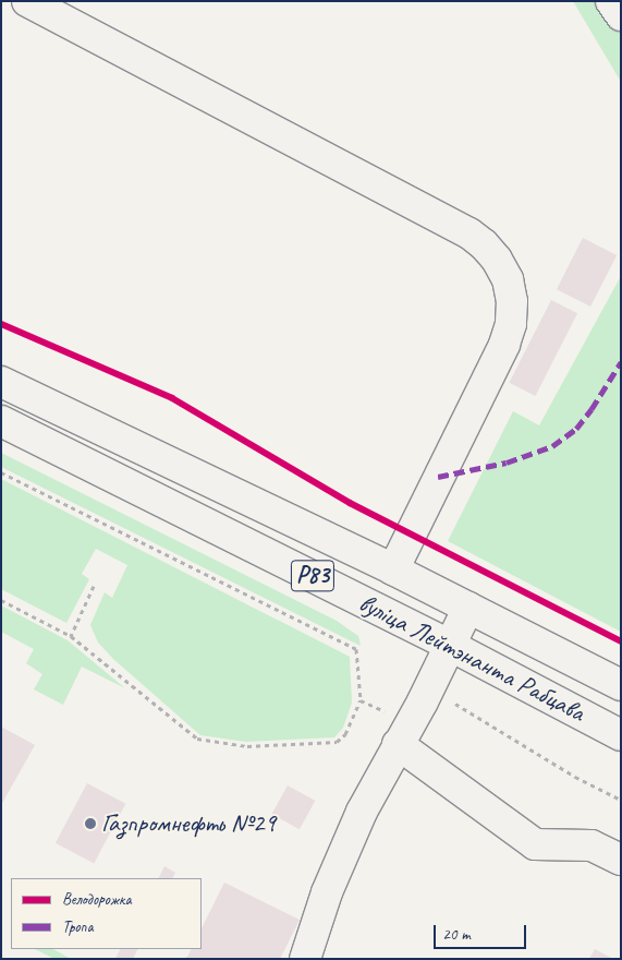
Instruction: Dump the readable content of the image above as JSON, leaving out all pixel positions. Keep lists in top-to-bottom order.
{
  "streets": {
    "main road": ["Р83", "вуліца Лейтэнанта Рабцава"]
  },
  "places": ["Газпромнефть №29"],
  "legend": ["Велодорожка", "Тропа"],
  "scale_bar": "20 m"
}
